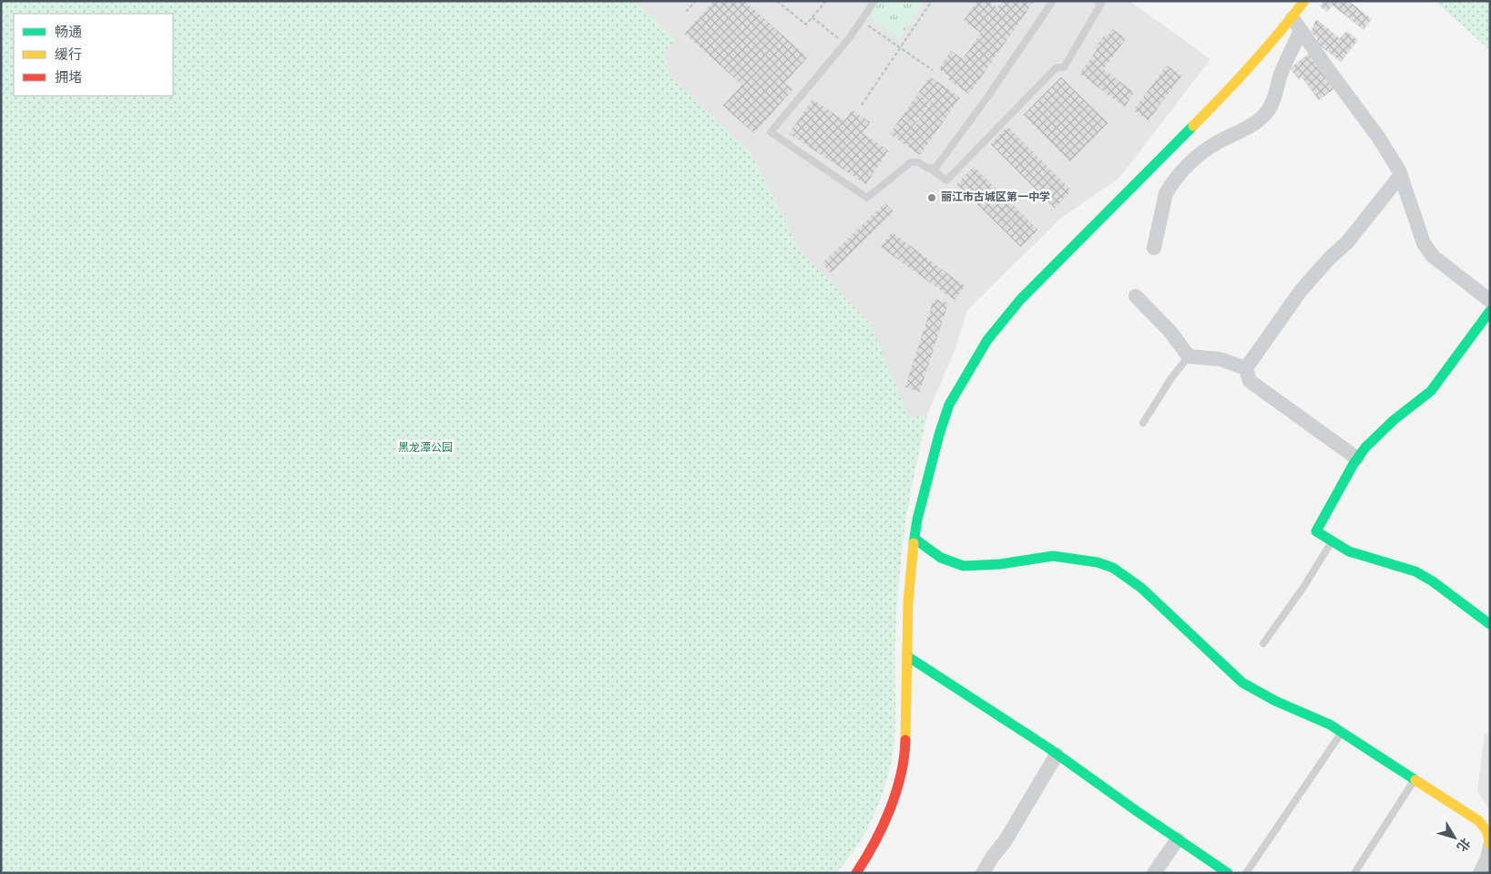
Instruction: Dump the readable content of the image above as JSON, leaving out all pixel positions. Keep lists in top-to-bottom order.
{
  "parks": ["黑龙潭公园"],
  "places": ["丽江市古城区第一中学"],
  "legend": ["畅通", "缓行", "拥堵"],
  "north": "bottom right"
}
